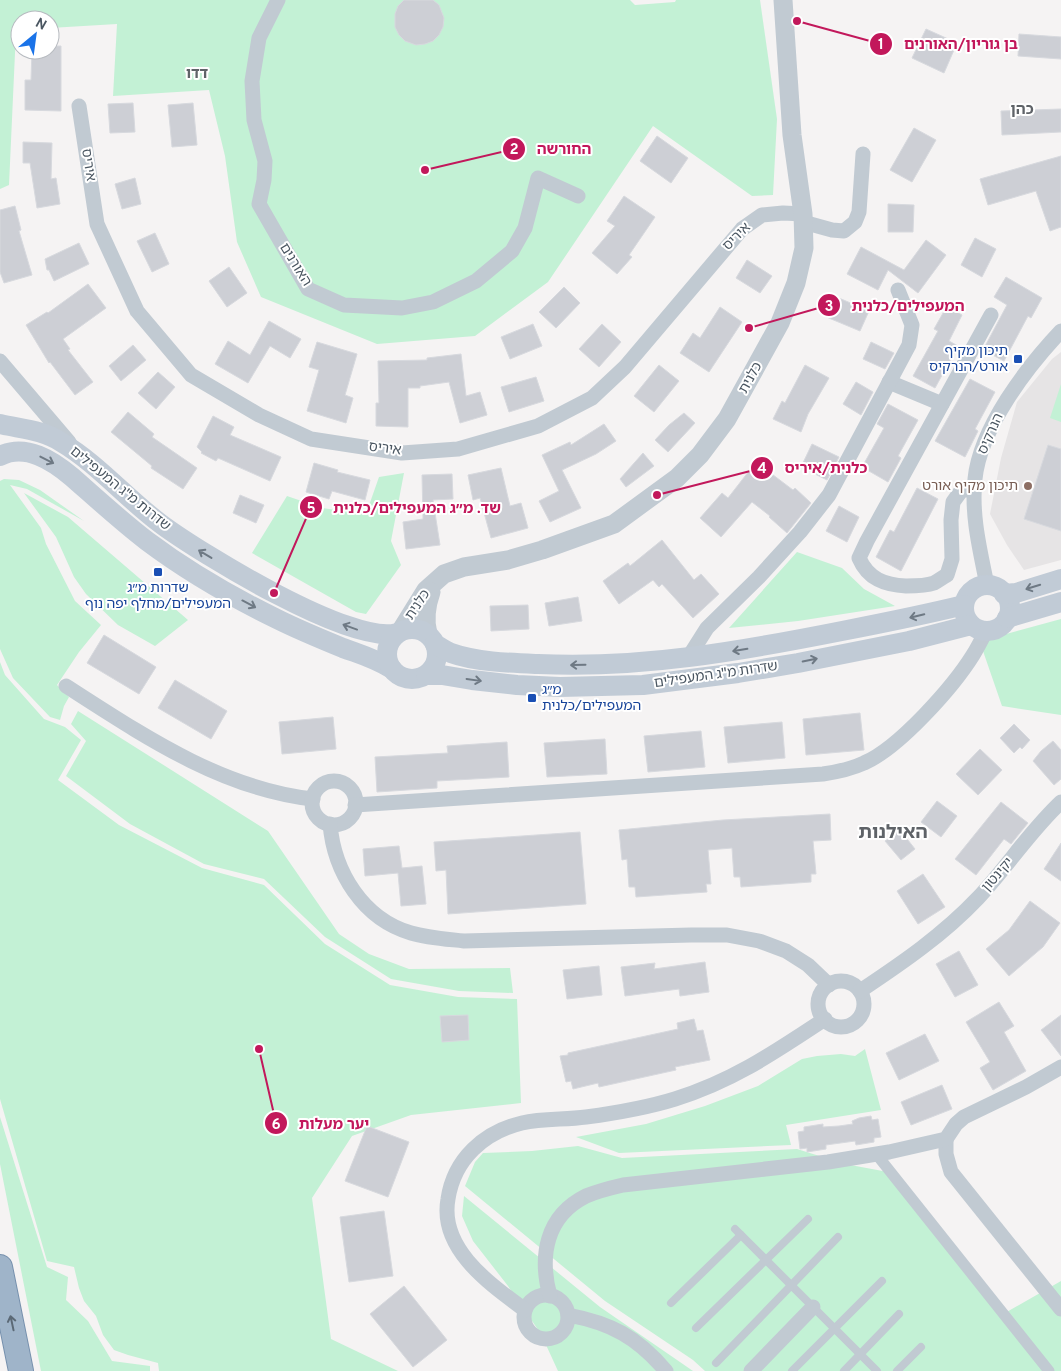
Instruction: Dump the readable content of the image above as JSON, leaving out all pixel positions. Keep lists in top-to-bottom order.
{
  "streets": {
    "main road": ["שדרות מ\"ג המעפילים"],
    "street": [
      "איריס",
      "האורנים",
      "כלנית",
      "הנרקיס",
      "יקינטון"
    ]
  },
  "crossings": [
    ["איריס", "כלנית"],
    ["כלנית", "שדרות מ\"ג המעפילים"],
    ["הנרקיס", "שדרות מ\"ג המעפילים"]
  ],
  "districts": ["דדו", "כהן", "האילנות"],
  "places": {
    "other": [
      "בן גוריון/האורנים",
      "החורשה",
      "המעפילים/כלנית",
      "תיכון מקיף אורט",
      "כלנית/איריס",
      "שד. מ״ג המעפילים/כלנית",
      "יער מעלות"
    ],
    "transit": ["תיכון מקיף אורט/הנרקיס", "שדרות מ״ג המעפילים/מחלף יפה נוף", "מ״ג המעפילים/כלנית"]
  },
  "north": "top right"
}
